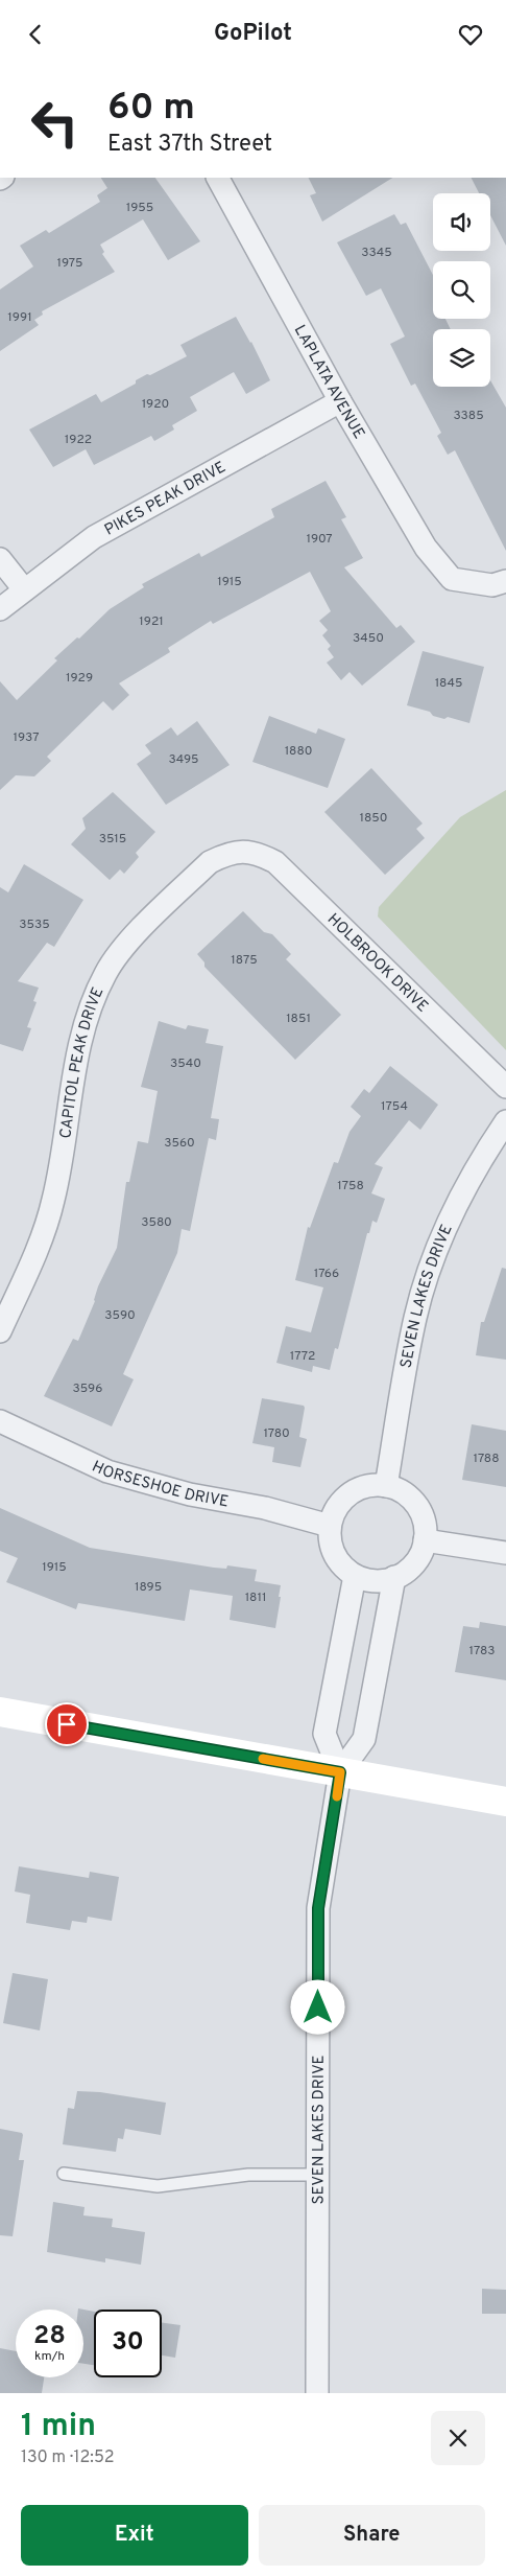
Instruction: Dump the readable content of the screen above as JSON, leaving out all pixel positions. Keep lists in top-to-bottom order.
{
  "streets": {
    "street": [
      "LAPLATA AVENUE",
      "PIKES PEAK DRIVE",
      "HOLBROOK DRIVE",
      "CAPITOL PEAK DRIVE",
      "SEVEN LAKES DRIVE",
      "HORSESHOE DRIVE"
    ]
  },
  "crossings": [
    ["LAPLATA AVENUE", "PIKES PEAK DRIVE"],
    ["HOLBROOK DRIVE", "CAPITOL PEAK DRIVE"],
    ["SEVEN LAKES DRIVE", "HORSESHOE DRIVE"]
  ],
  "house_numbers": [
    "1955",
    "3345",
    "1975",
    "1991",
    "1920",
    "3385",
    "1922",
    "1907",
    "1915",
    "1921",
    "3450",
    "1929",
    "1845",
    "1937",
    "1880",
    "3495",
    "1850",
    "3515",
    "3535",
    "1875",
    "1851",
    "3540",
    "1754",
    "3560",
    "1758",
    "3580",
    "1766",
    "3590",
    "1772",
    "3596",
    "1780",
    "1788",
    "1915",
    "1895",
    "1811",
    "1783"
  ],
  "page": {
    "header": "GoPilot",
    "turn": ["60 m", "East 37th Street"],
    "speed": "28 km/h",
    "limit": "30",
    "heading": ["1 min", "130 m · 12:52"],
    "buttons": ["Exit", "Share"]
  }
}
